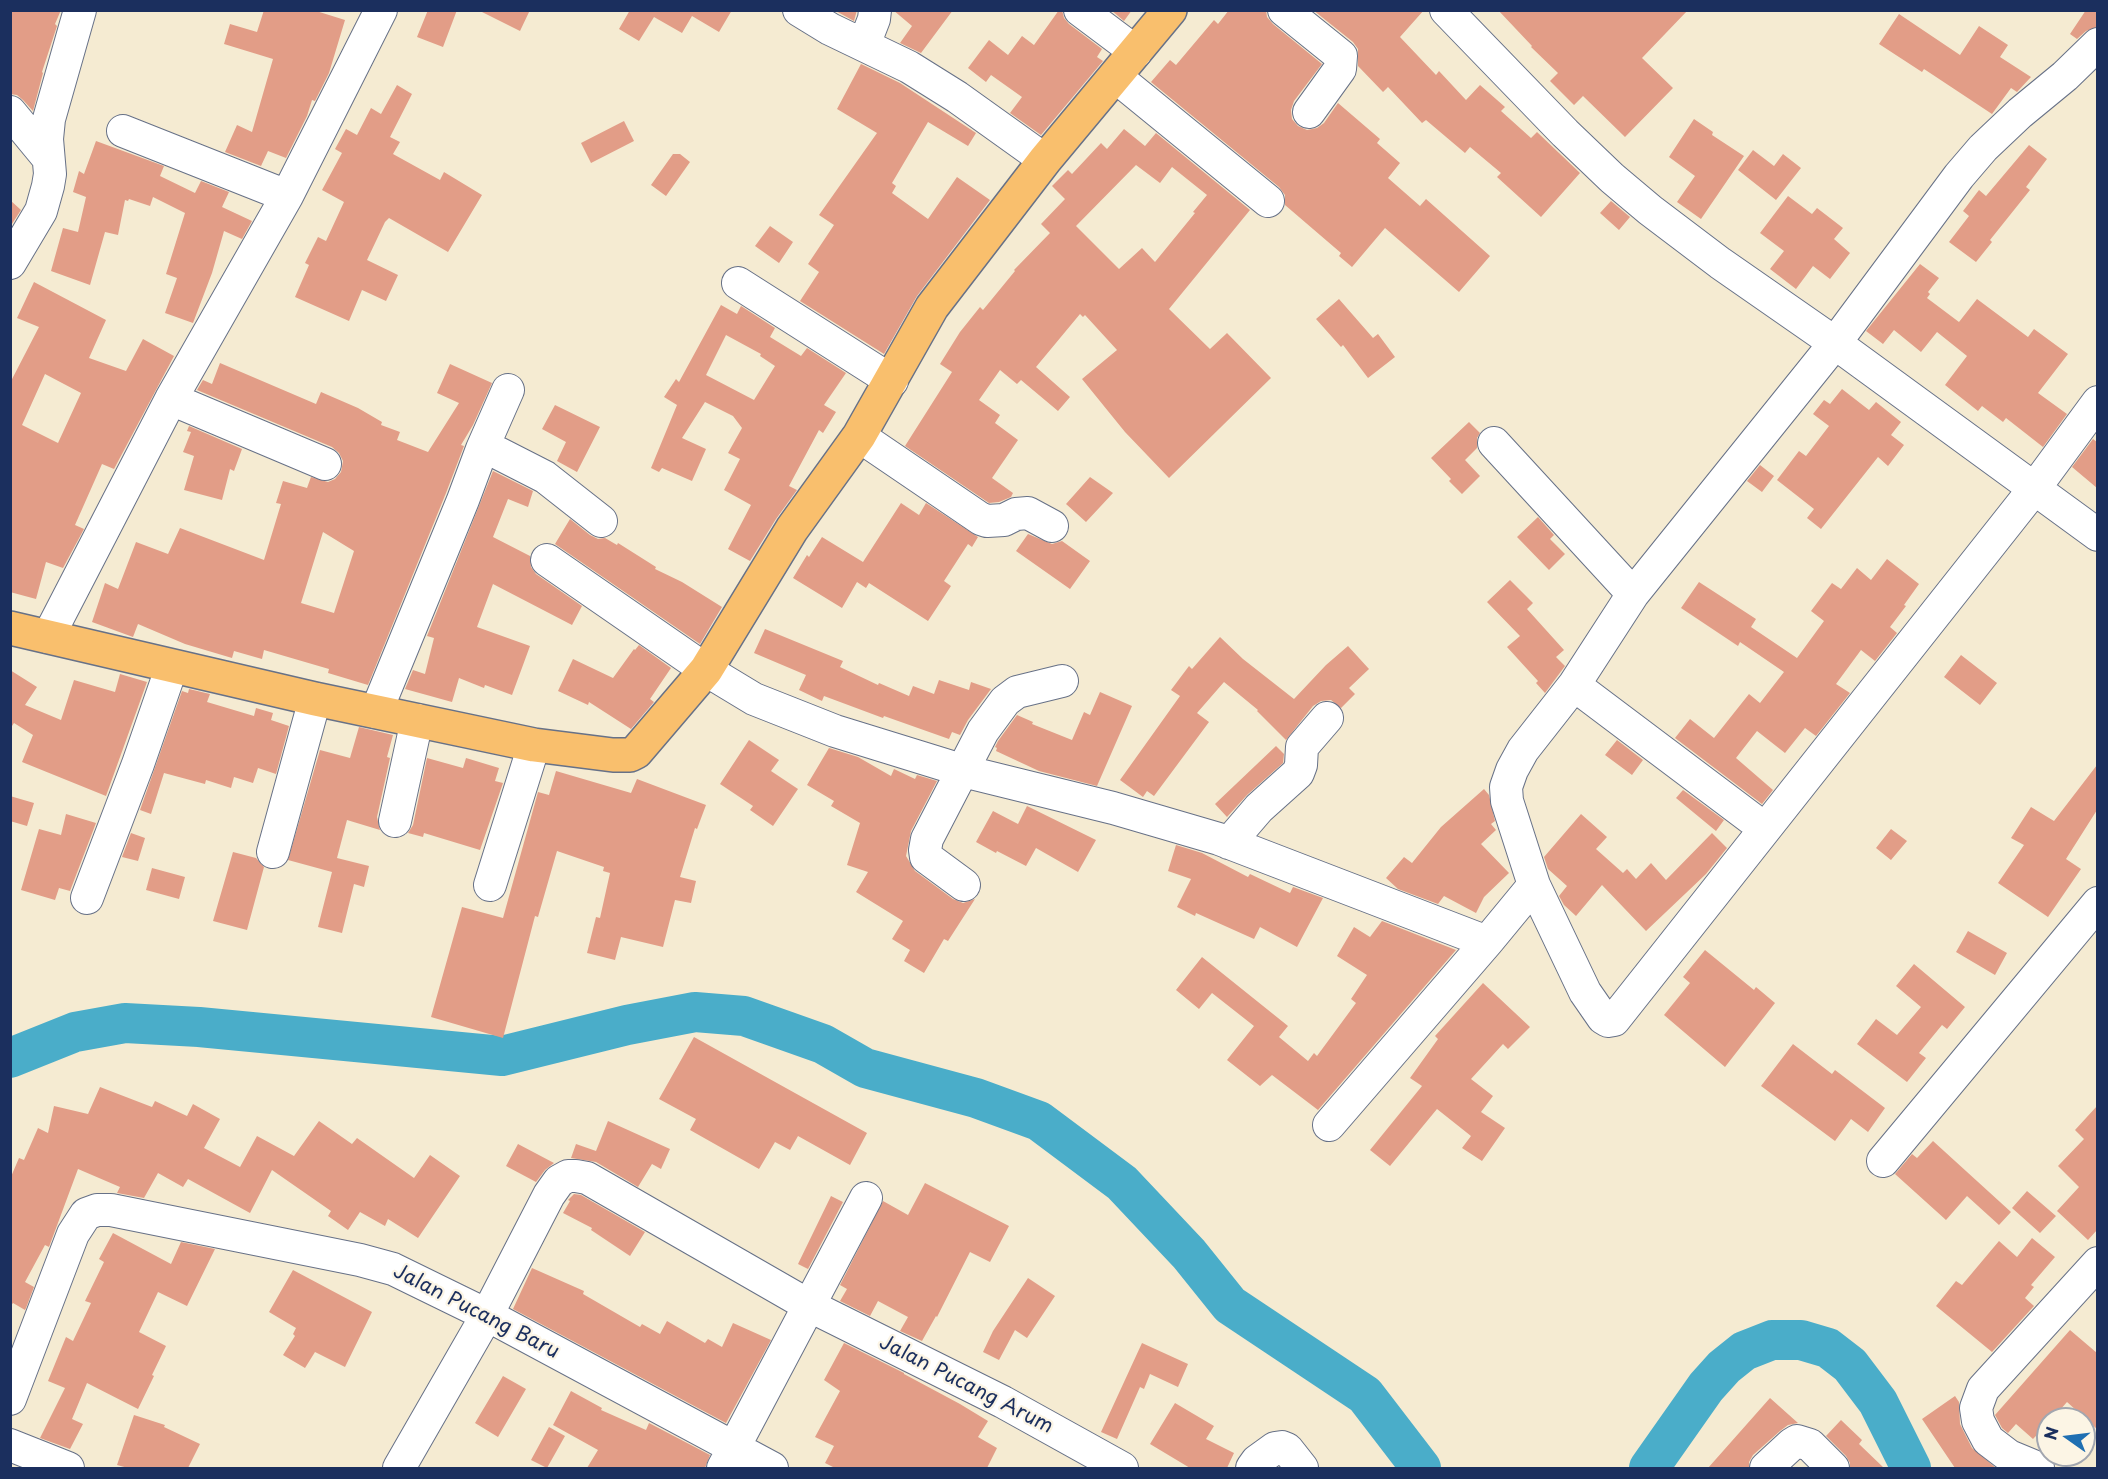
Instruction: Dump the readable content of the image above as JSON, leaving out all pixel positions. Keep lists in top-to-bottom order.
{
  "streets": {
    "street": ["Jalan Pucang Baru", "Jalan Pucang Arum"]
  },
  "crossings": [
    ["Jalan Pucang Baru", "Jalan Pucang Arum"]
  ],
  "north": "left"
}
